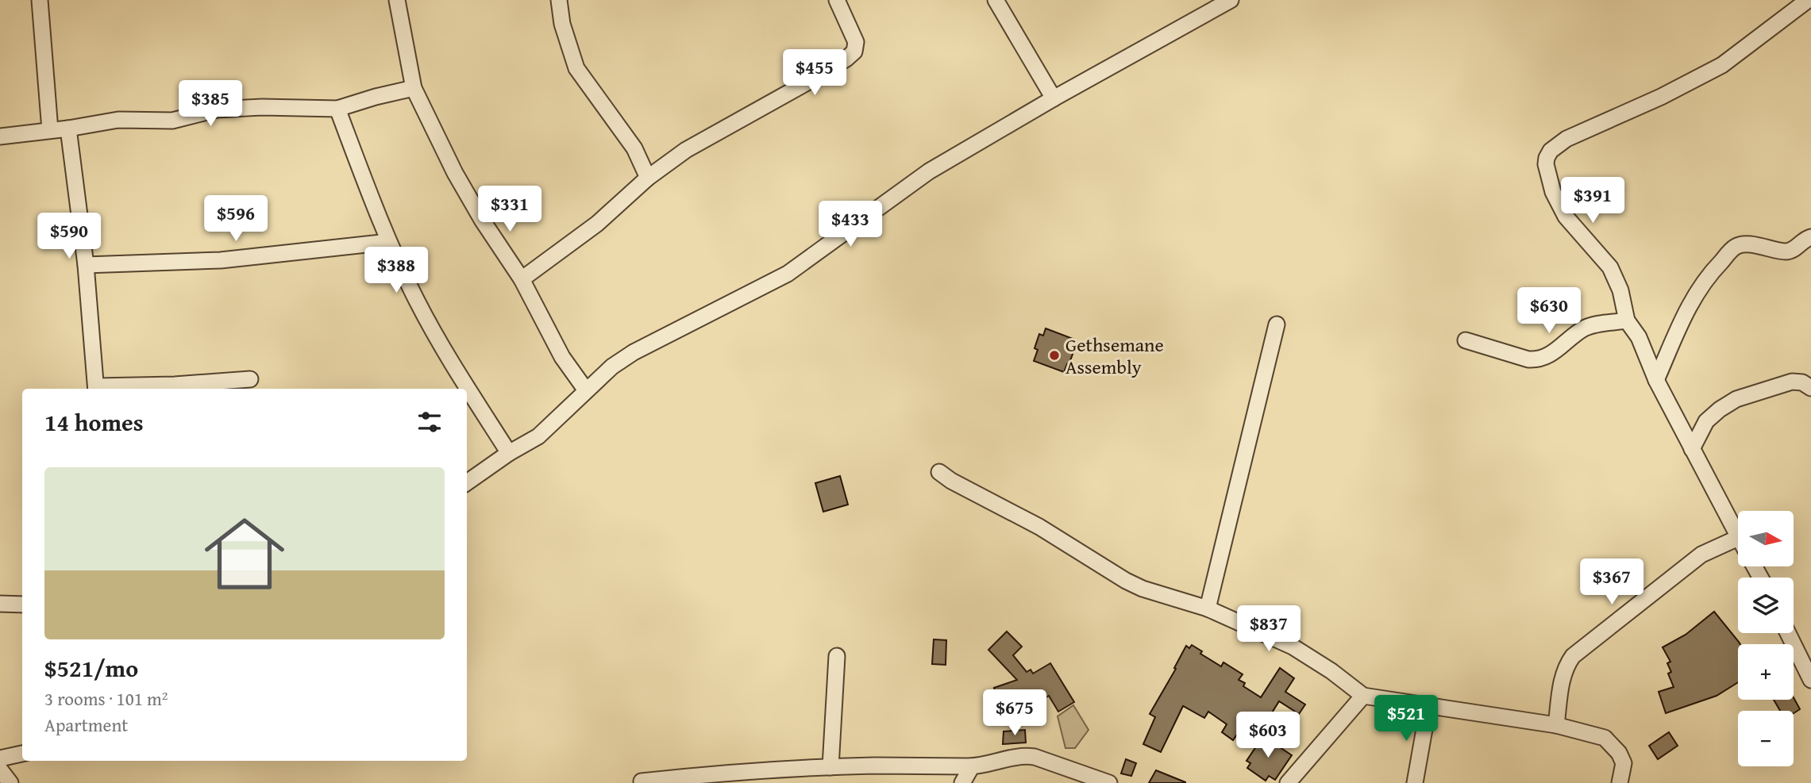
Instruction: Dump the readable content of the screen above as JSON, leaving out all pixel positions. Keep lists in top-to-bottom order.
{
  "places": ["Gethsemane Assembly"],
  "north": "right",
  "page": {
    "price": [
      "$455",
      "$385",
      "$391",
      "$331",
      "$596",
      "$433",
      "$590",
      "$388",
      "$630",
      "$367",
      "$837",
      "$675",
      "$521",
      "$603"
    ],
    "heading": "14 homes",
    "list": [
      {
        "name": "$521/mo",
        "note": "3 rooms · 101 m² · Apartment"
      }
    ],
    "map_buttons": ["+", "−"]
  }
}
